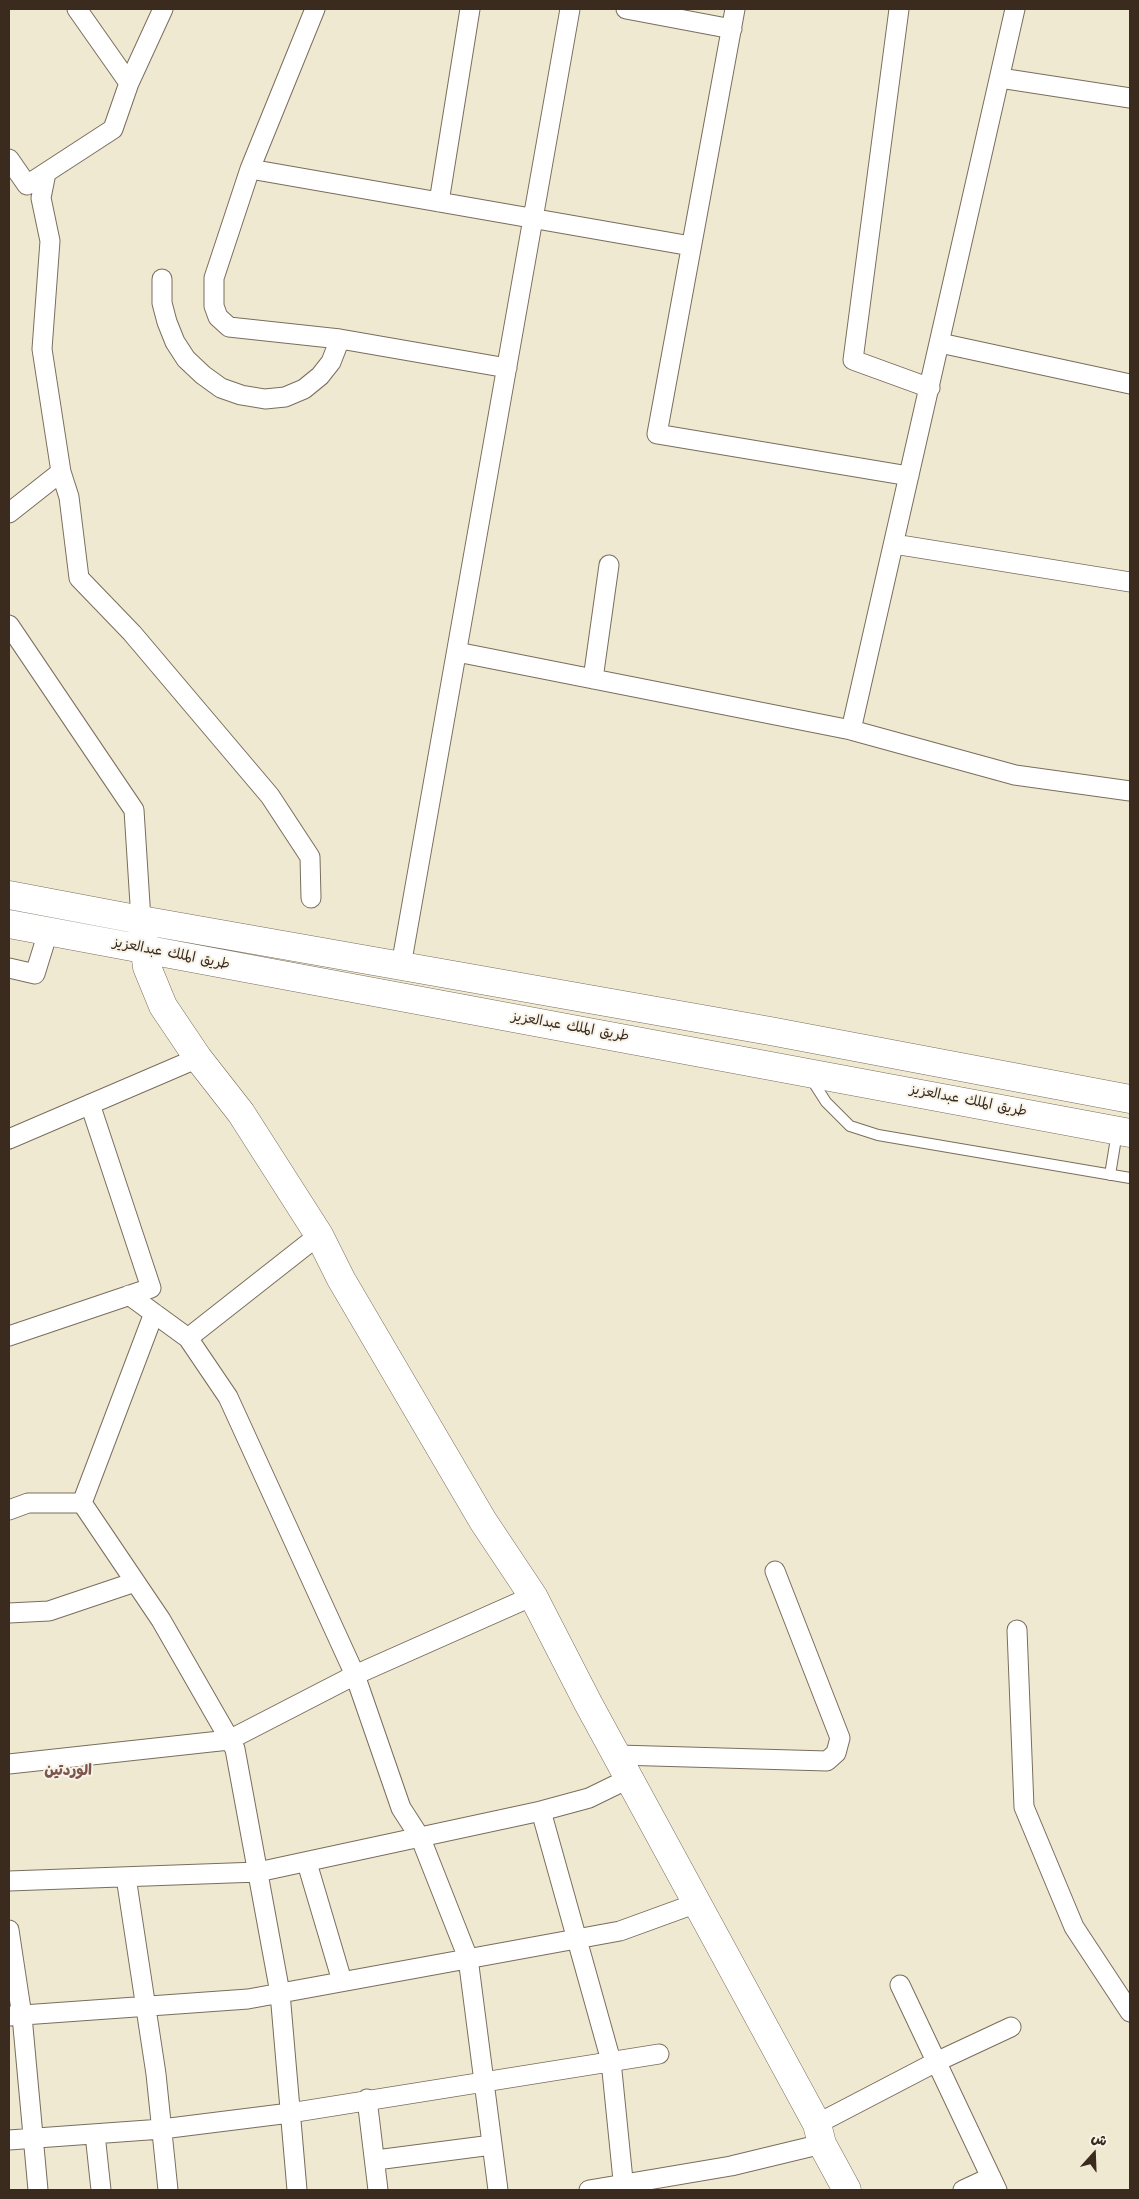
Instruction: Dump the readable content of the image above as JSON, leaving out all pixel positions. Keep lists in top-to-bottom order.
{
  "streets": {
    "main road": ["طريق الملك عبدالعزيز"]
  },
  "districts": ["الوردتين"],
  "north": "top"
}
